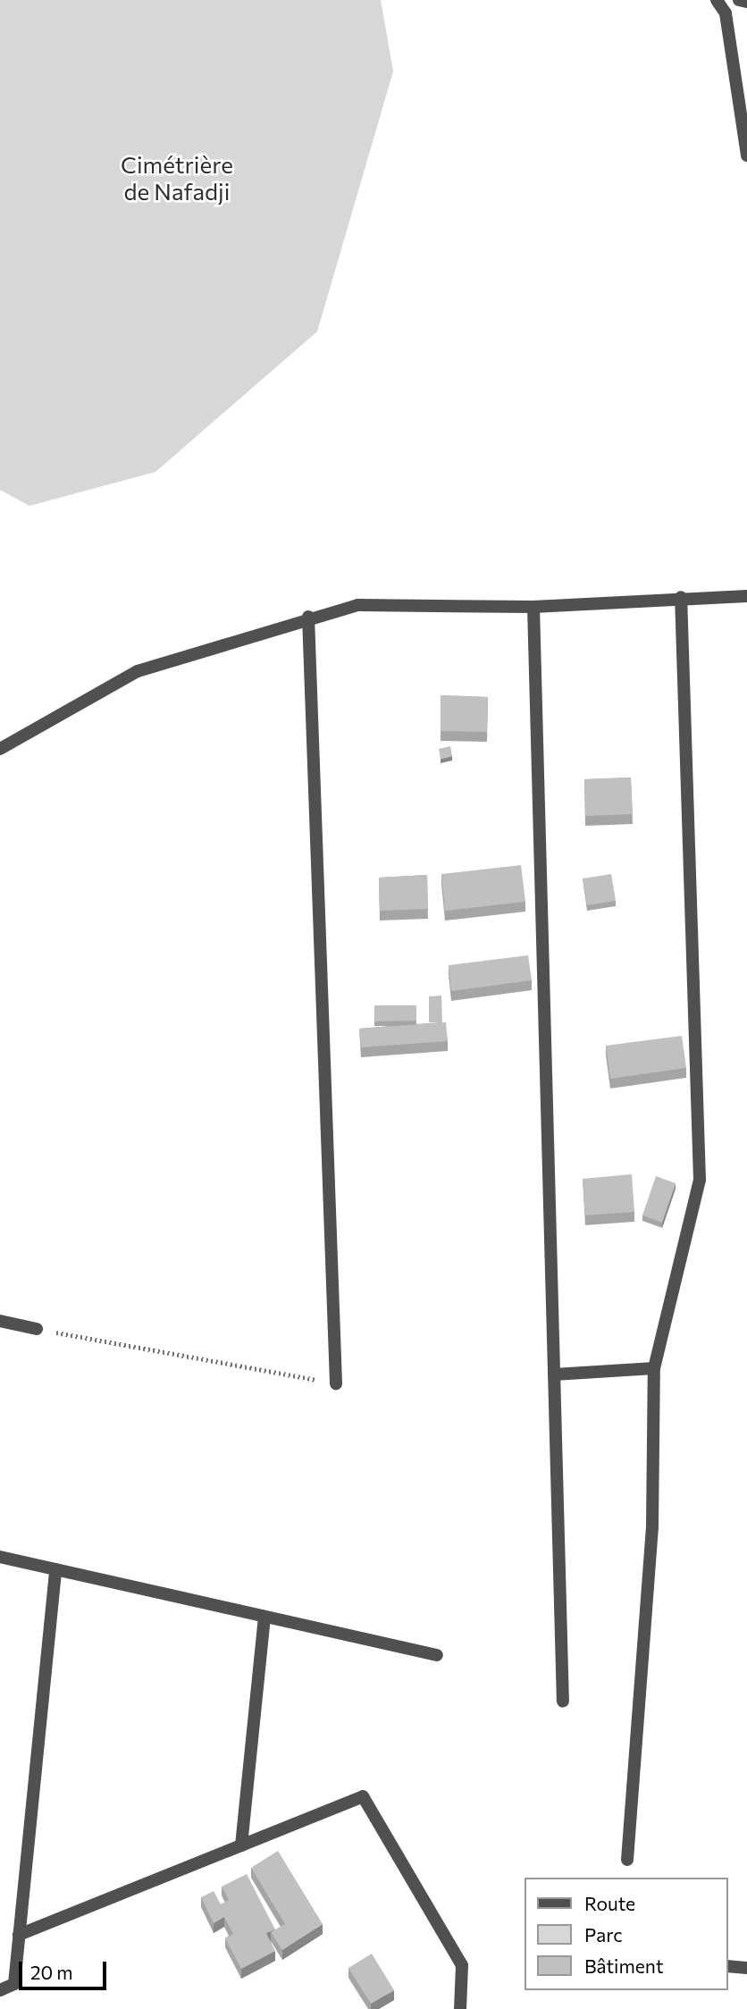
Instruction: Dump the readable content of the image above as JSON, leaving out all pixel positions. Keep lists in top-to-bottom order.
{
  "parks": ["Cimétrière de Nafadji"],
  "legend": ["Route", "Parc", "Bâtiment"],
  "scale_bar": "20 m"
}
